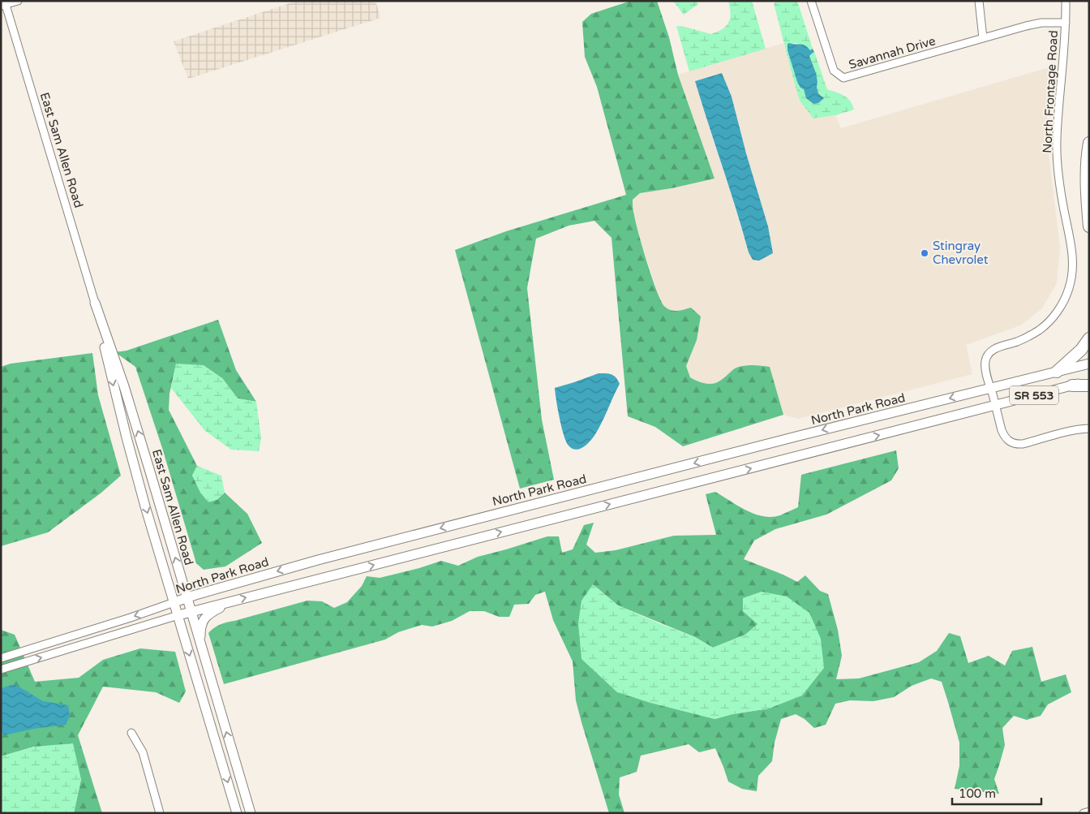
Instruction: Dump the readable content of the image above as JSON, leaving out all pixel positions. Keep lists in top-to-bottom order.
{
  "streets": {
    "main road": ["East Sam Allen Road", "SR 553", "North Park Road"],
    "street": ["Savannah Drive", "North Frontage Road"]
  },
  "crossings": [
    ["North Frontage Road", "SR 553"],
    ["North Frontage Road", "North Park Road"],
    ["East Sam Allen Road", "North Park Road"]
  ],
  "places": ["Stingray Chevrolet"],
  "scale_bar": "100 m"
}
